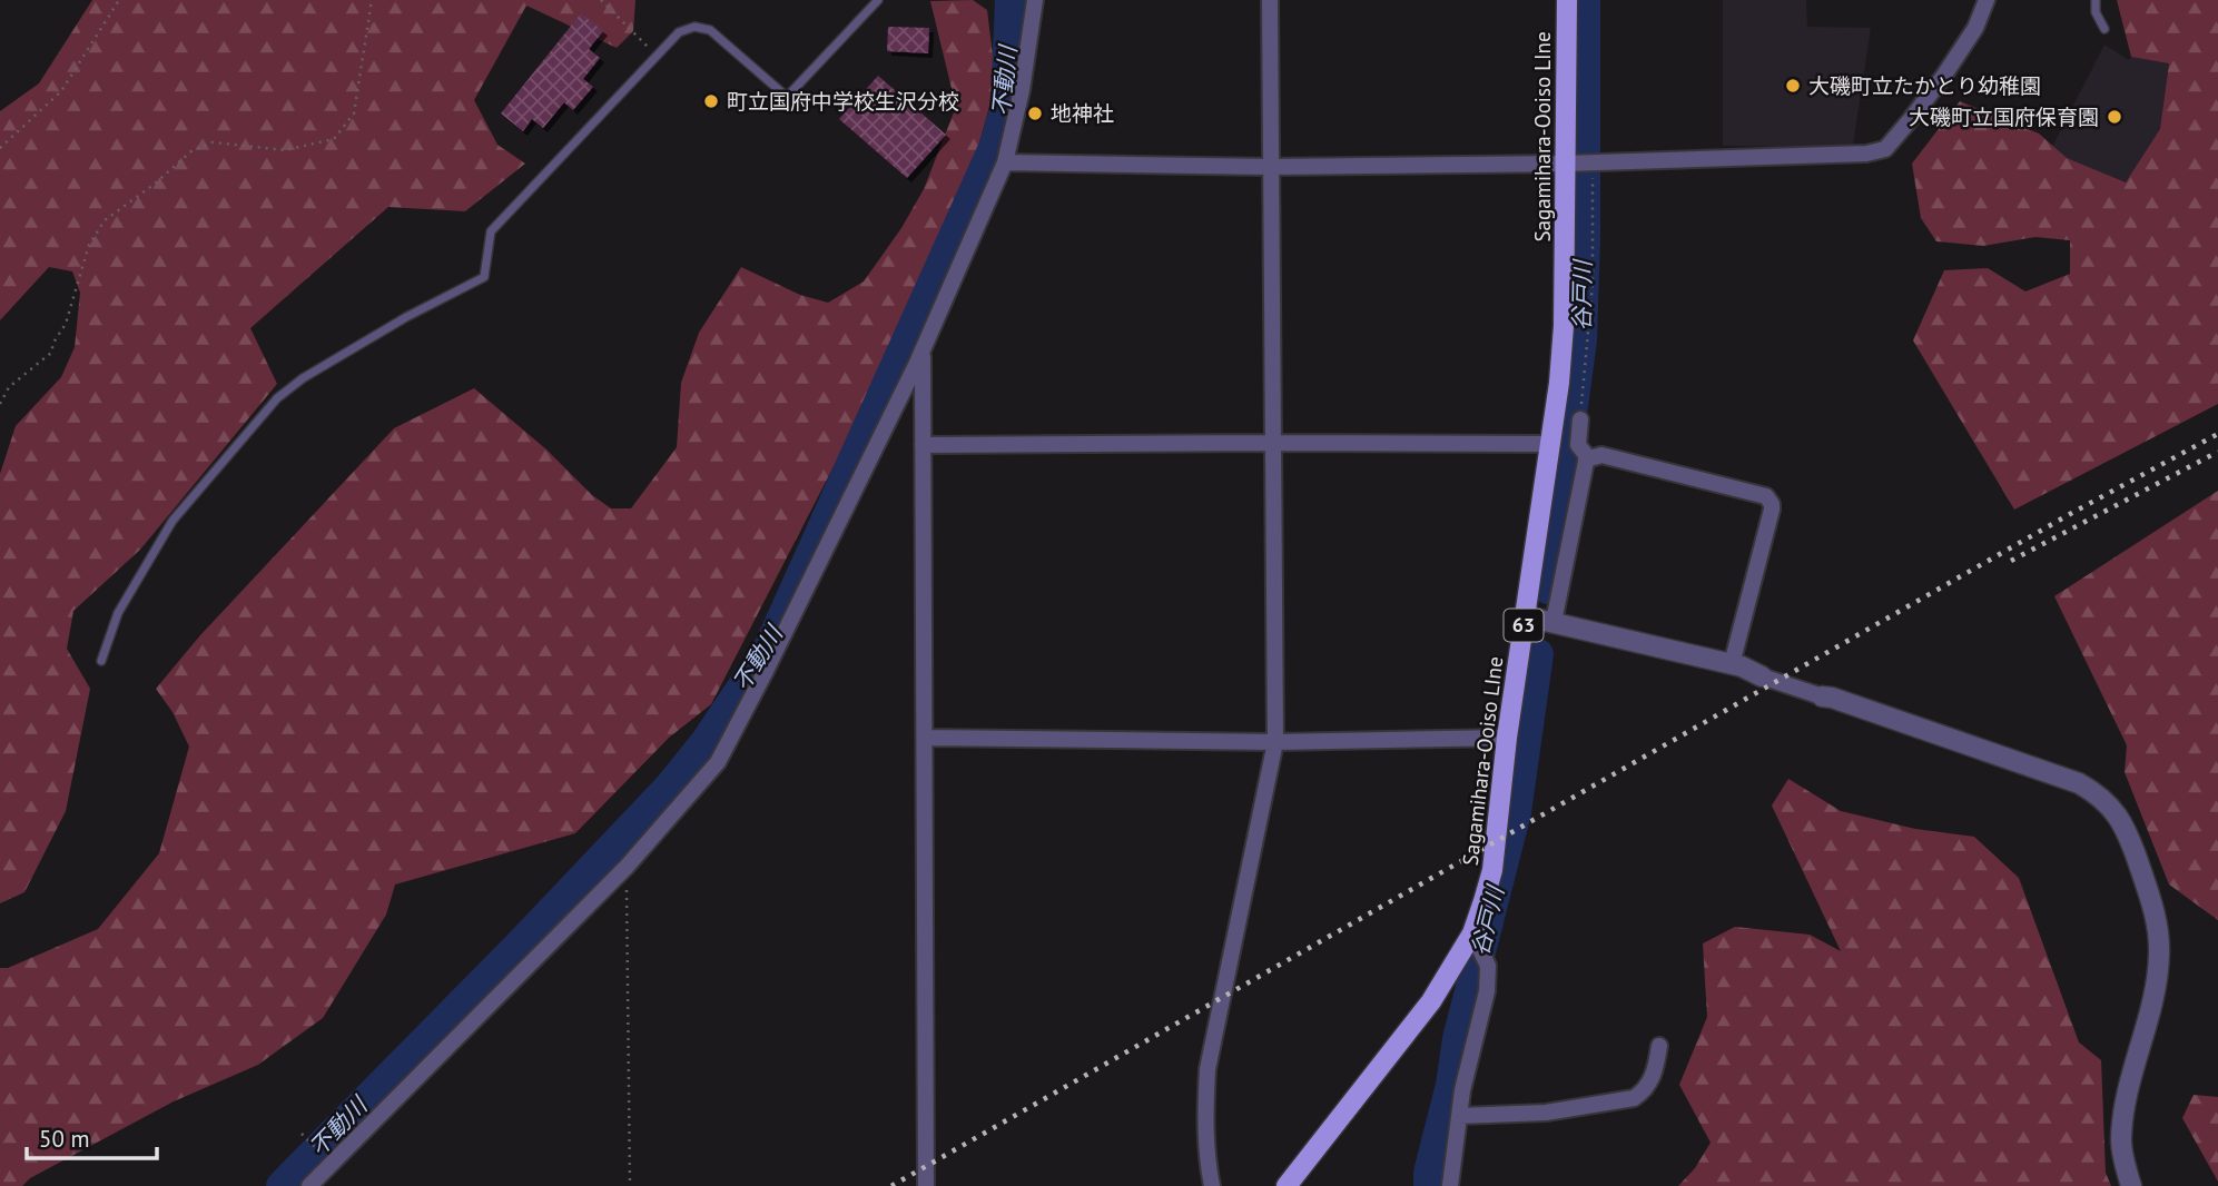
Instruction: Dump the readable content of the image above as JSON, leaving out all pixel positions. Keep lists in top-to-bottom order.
{
  "streets": {
    "main road": ["Sagamihara-Ooiso LIne", "63"]
  },
  "water": ["不動川", "谷戸川"],
  "places": [
    "大磯町立たかとり幼稚園",
    "町立国府中学校生沢分校",
    "地神社",
    "大磯町立国府保育園"
  ],
  "scale_bar": "50 m"
}
